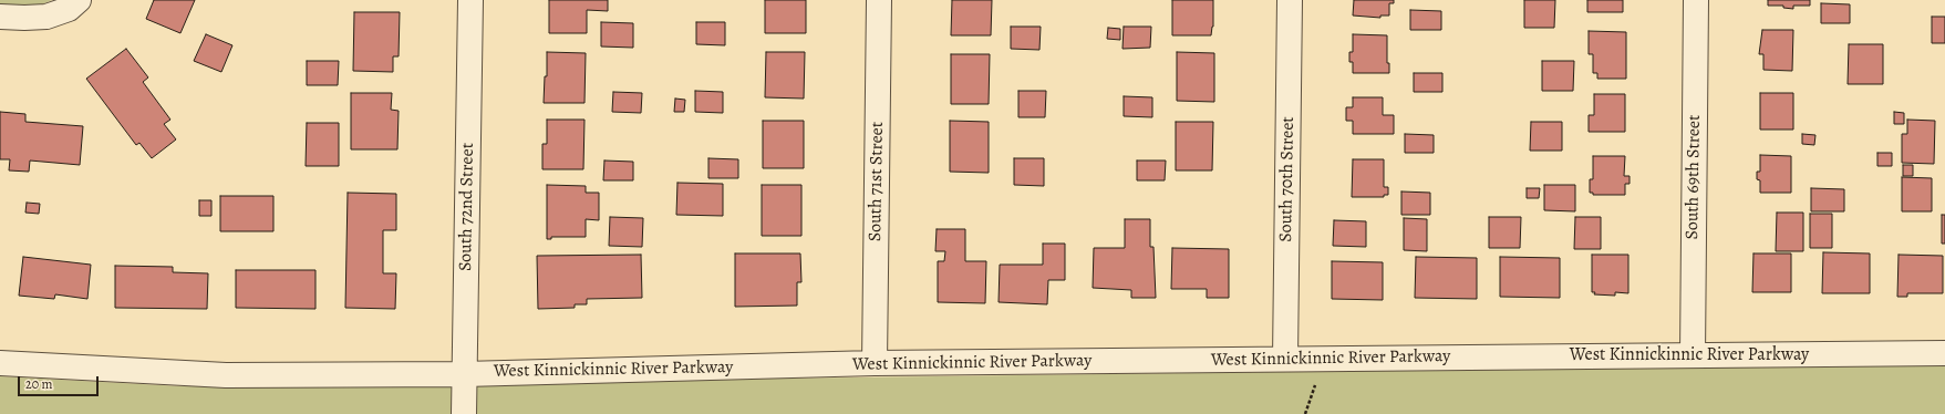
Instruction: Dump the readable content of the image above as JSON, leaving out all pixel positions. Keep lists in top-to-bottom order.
{
  "streets": {
    "street": [
      "South 69th Street",
      "South 70th Street",
      "South 71st Street",
      "South 72nd Street",
      "West Kinnickinnic River Parkway"
    ]
  },
  "crossings": [
    ["South 69th Street", "West Kinnickinnic River Parkway"],
    ["South 70th Street", "West Kinnickinnic River Parkway"],
    ["South 71st Street", "West Kinnickinnic River Parkway"],
    ["South 72nd Street", "West Kinnickinnic River Parkway"]
  ],
  "scale_bar": "20 m"
}
